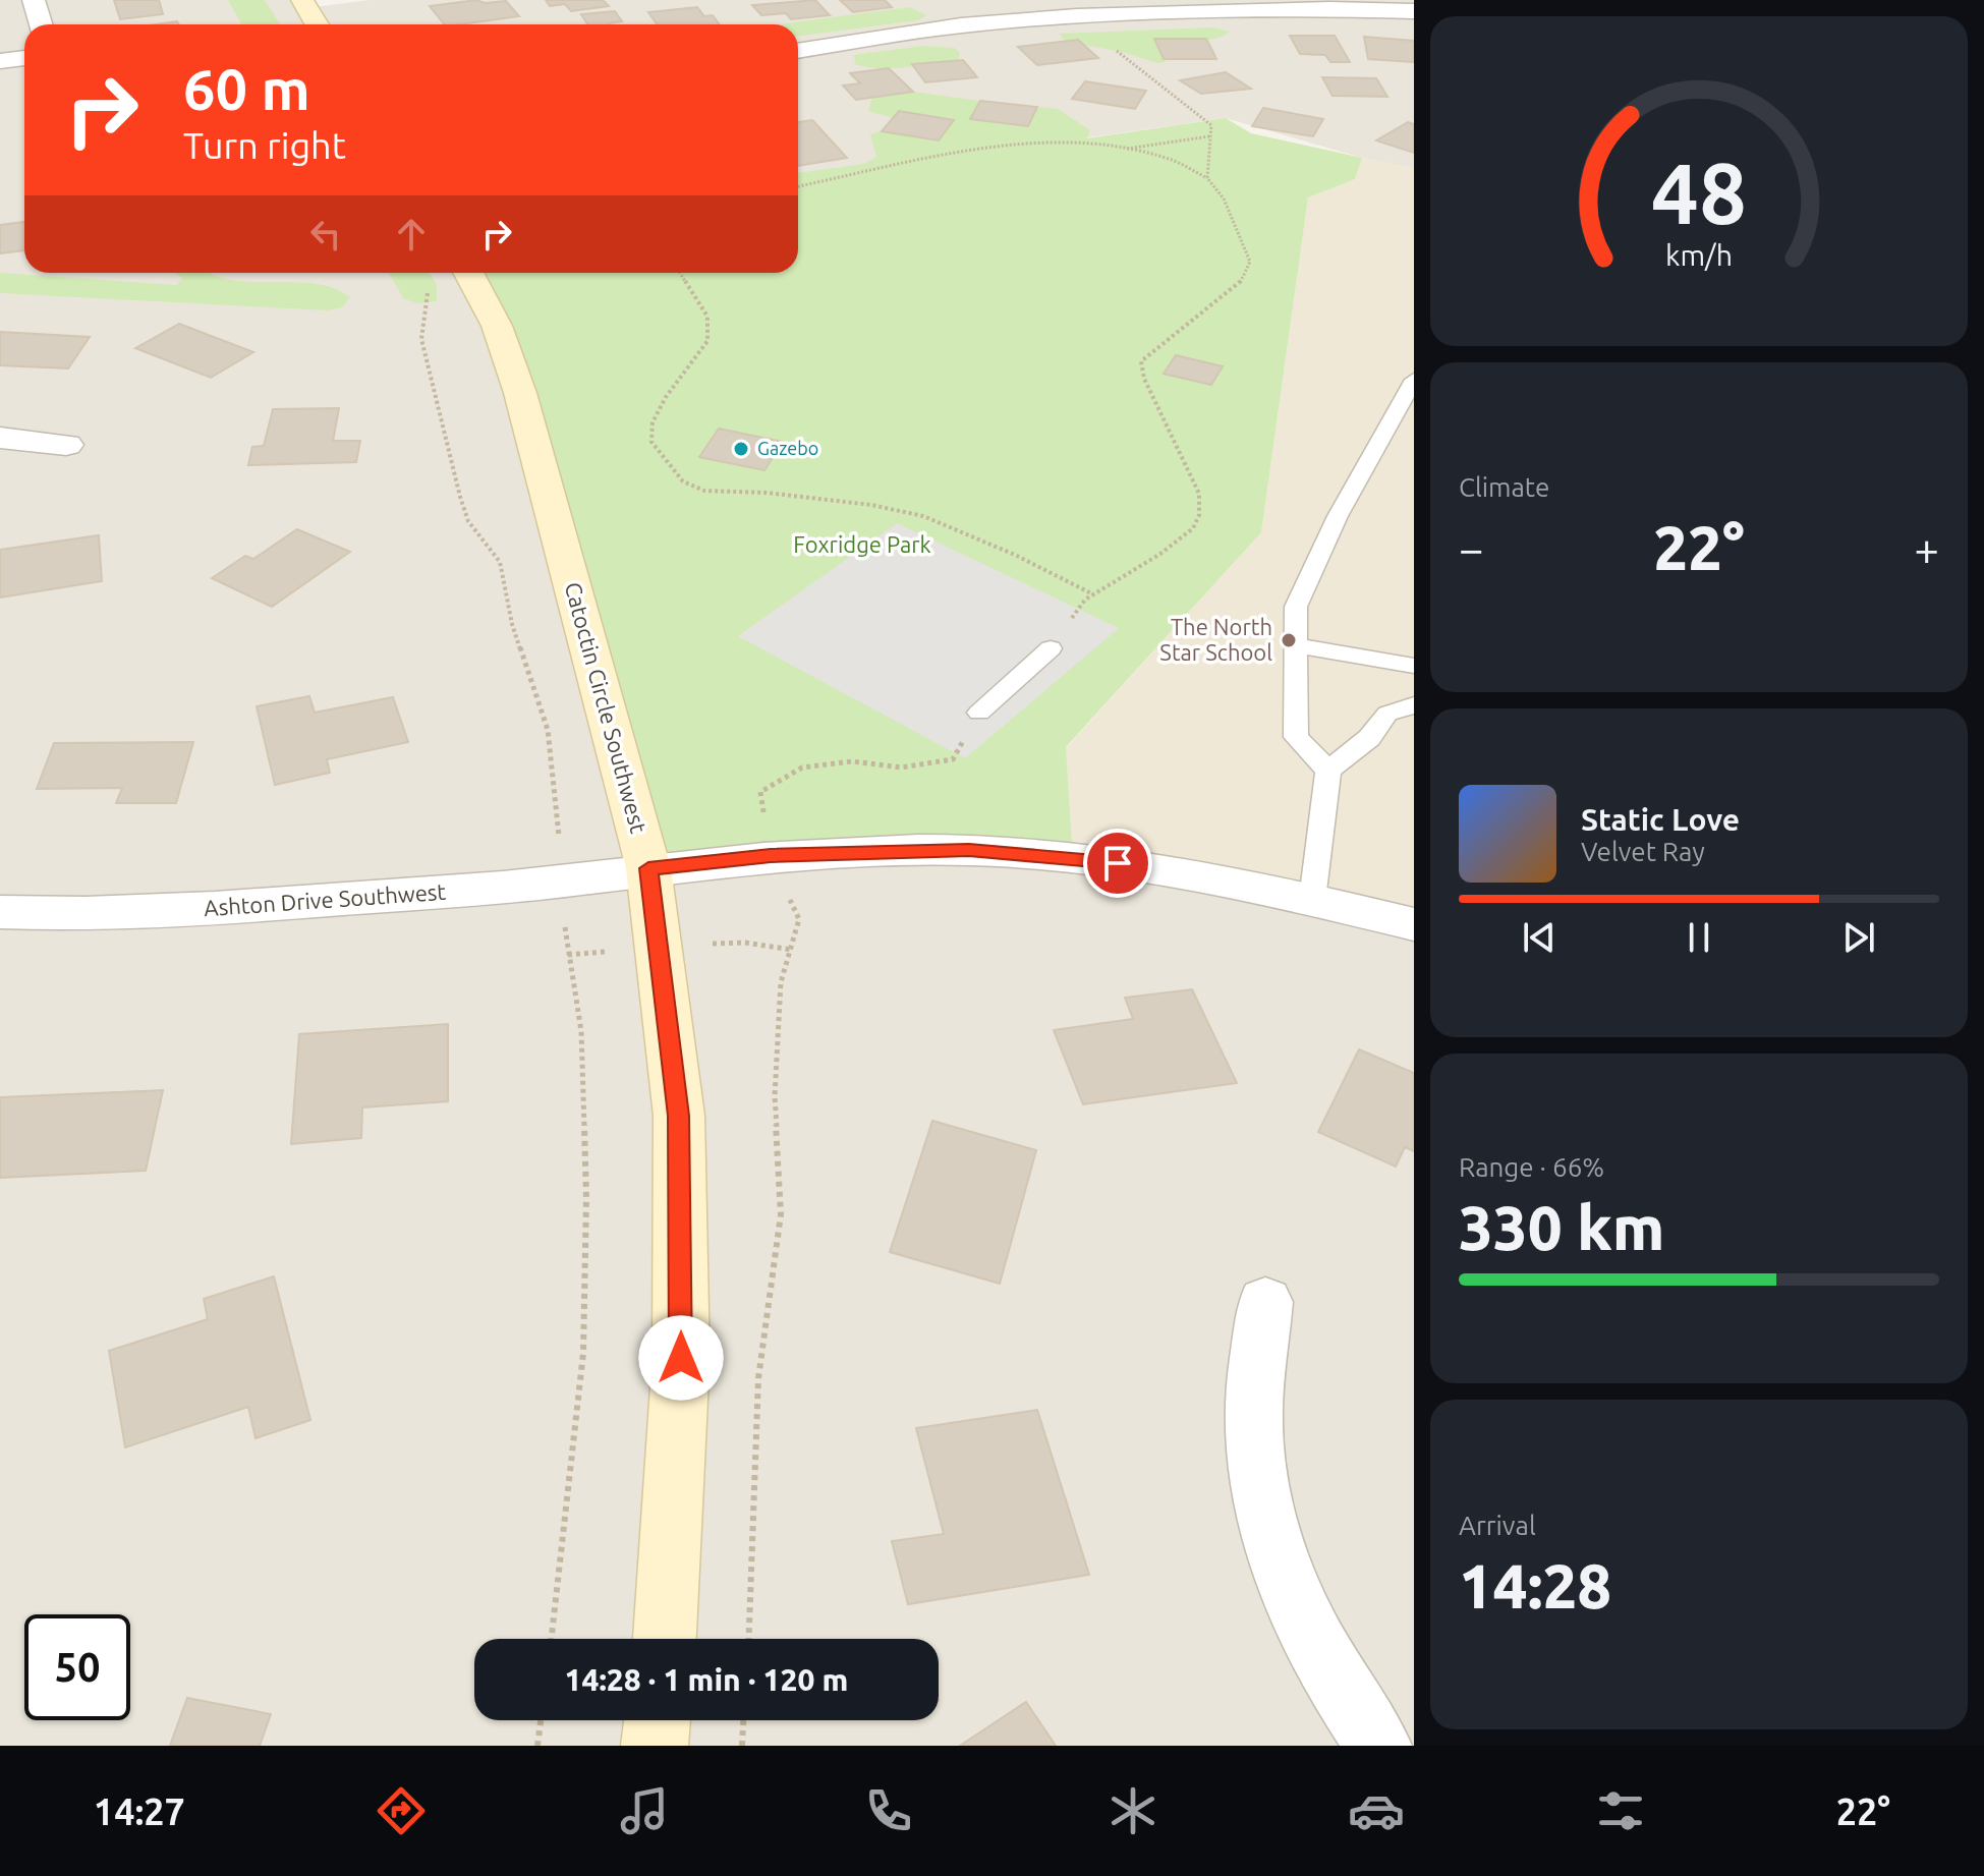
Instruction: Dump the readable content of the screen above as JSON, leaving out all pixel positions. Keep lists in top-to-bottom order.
{
  "streets": {
    "main road": ["Catoctin Circle Southwest"],
    "street": ["Ashton Drive Southwest"]
  },
  "crossings": [
    ["Catoctin Circle Southwest", "Ashton Drive Southwest"]
  ],
  "parks": ["Foxridge Park"],
  "places": ["Gazebo", "The North Star School"],
  "page": {
    "turn": ["60 m", "Turn right"],
    "tile": [
      "Climate",
      ["Range · 66%", "330 km"],
      ["Arrival", "14:28"]
    ],
    "heat": ["−", "22°", "+"],
    "song": ["Static Love", "Velvet Ray"],
    "limit": "50",
    "trip": "14:28 · 1 min · 120 m",
    "tabs": ["14:27", "22°"],
    "gauge": ["48", "km/h"]
  }
}
